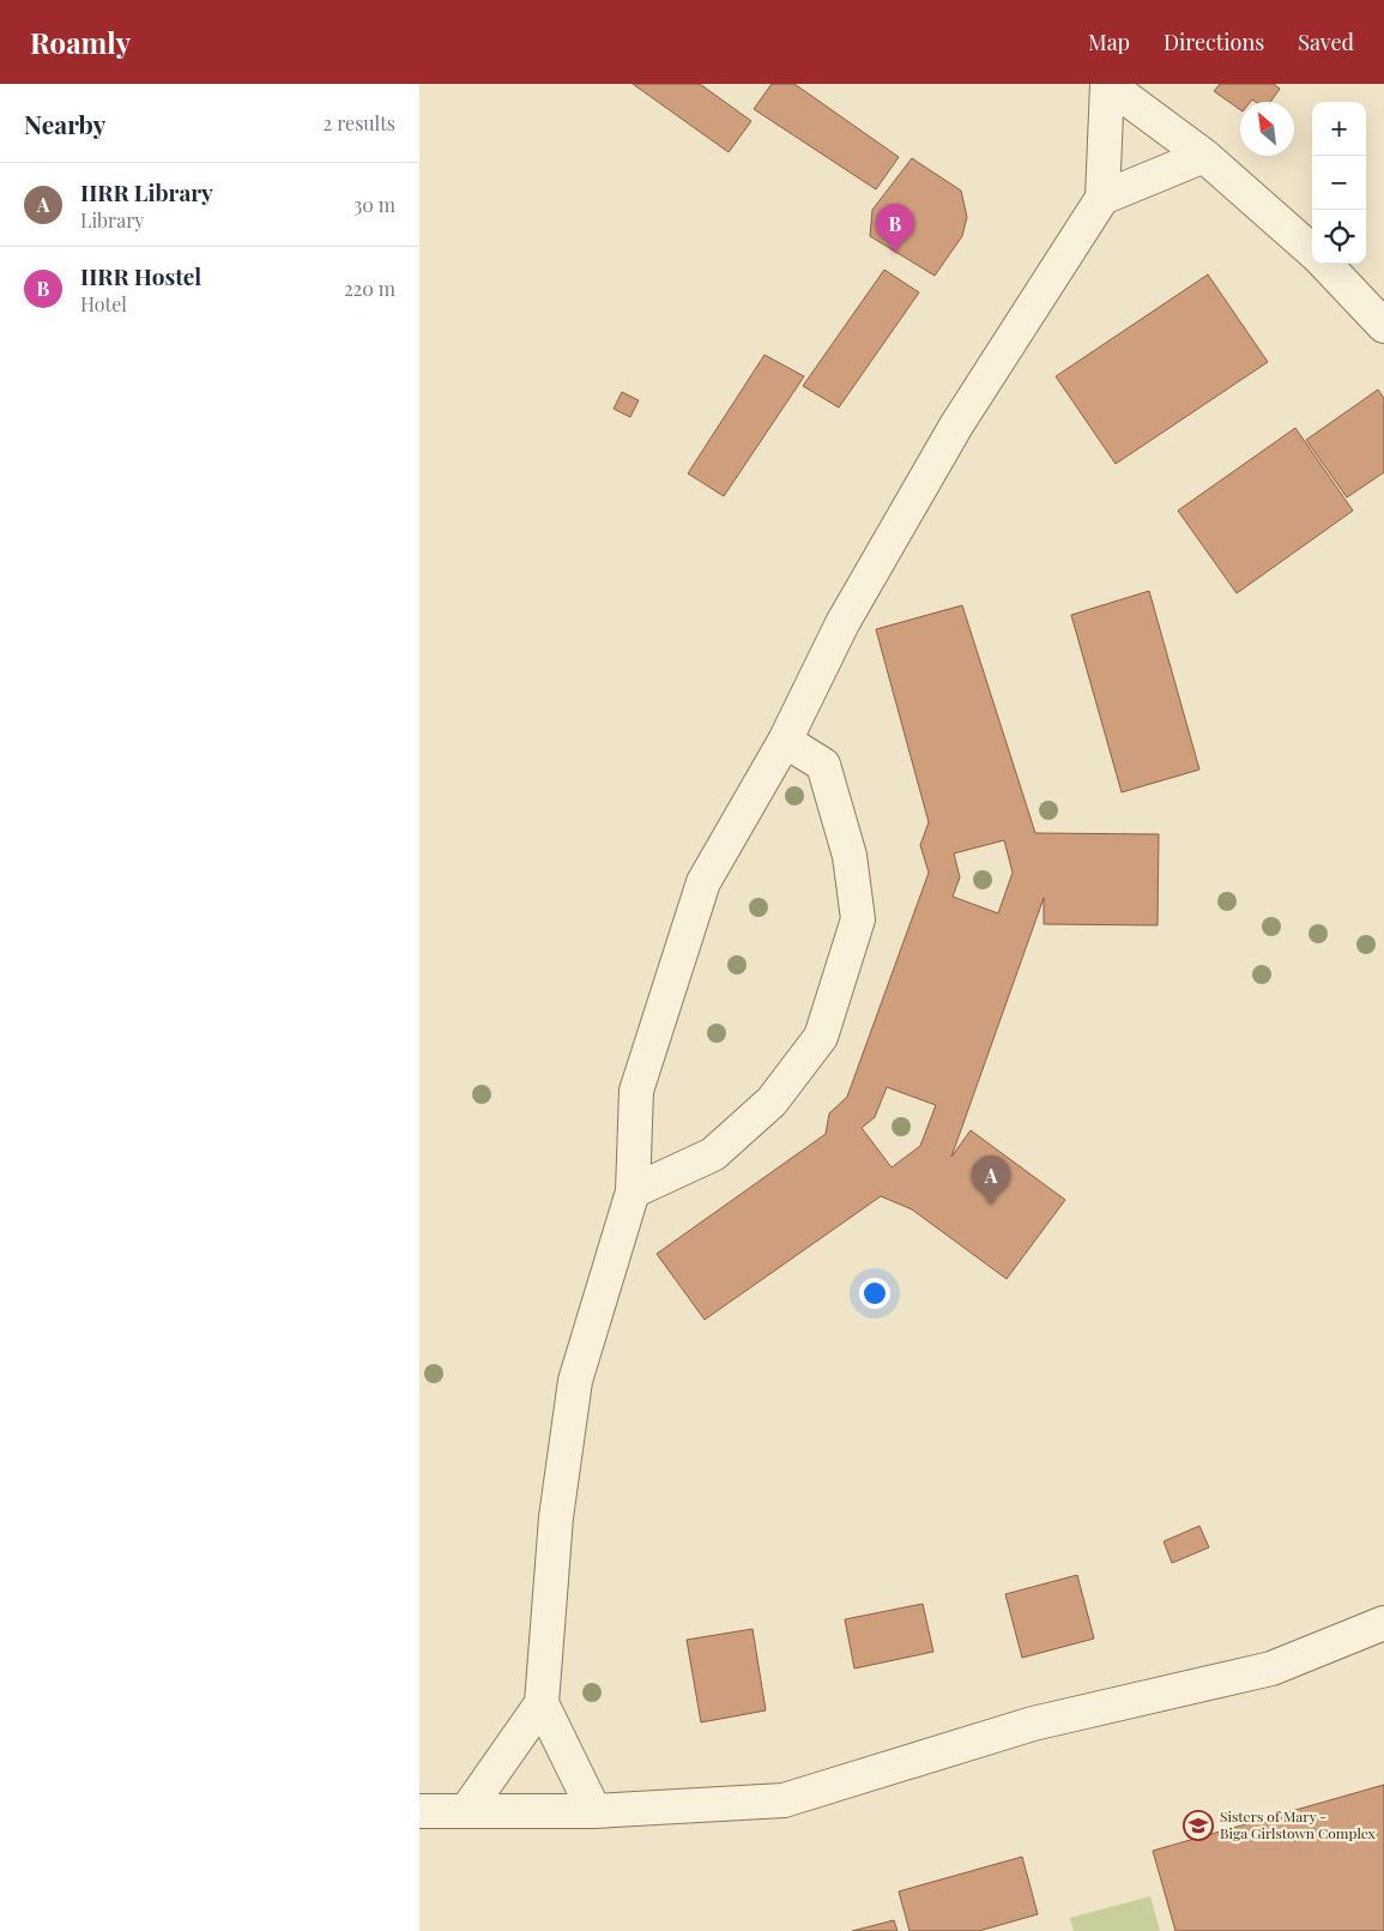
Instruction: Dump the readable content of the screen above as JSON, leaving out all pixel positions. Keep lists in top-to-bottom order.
{
  "places": {
    "school or university": ["Sisters of Mary - Biga Girlstown Complex"]
  },
  "north": "top left",
  "page": {
    "header": "Roamly",
    "nav": ["Map", "Directions", "Saved"],
    "heading": ["Nearby", "2 results"],
    "map_buttons": ["+", "−"],
    "list": [
      {
        "mark": "A",
        "name": "IIRR Library",
        "note": "Library",
        "value": "30 m"
      },
      {
        "mark": "B",
        "name": "IIRR Hostel",
        "note": "Hotel",
        "value": "220 m"
      }
    ],
    "pins": ["B", "A"]
  }
}
